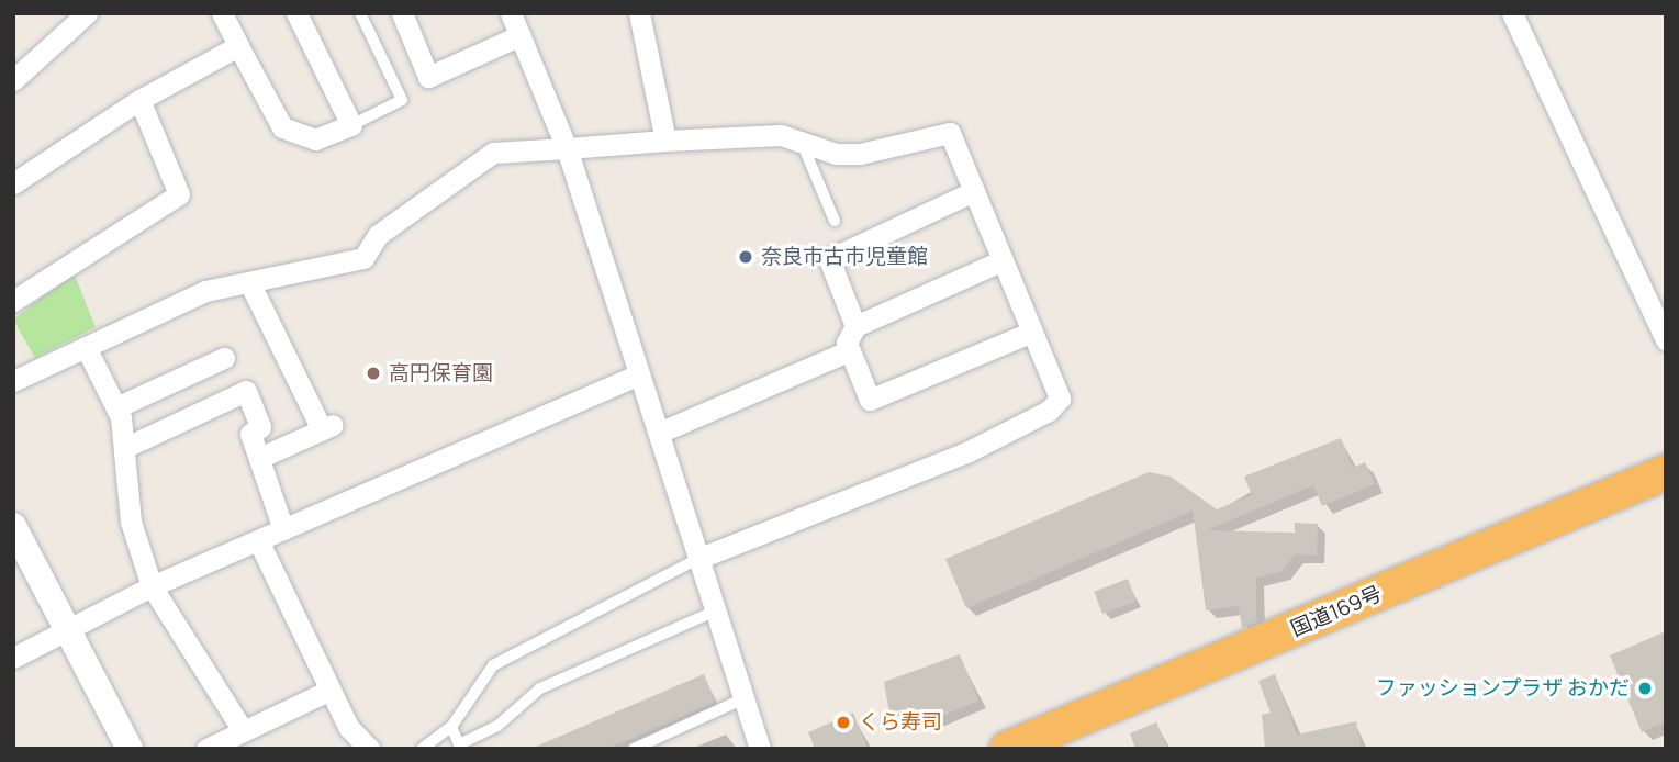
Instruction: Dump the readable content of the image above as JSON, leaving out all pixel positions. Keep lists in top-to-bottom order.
{
  "streets": {
    "highway": ["国道169号"]
  },
  "places": [
    "奈良市古市児童館",
    "高円保育園",
    "ファッションプラザ おかだ",
    "くら寿司"
  ]
}
